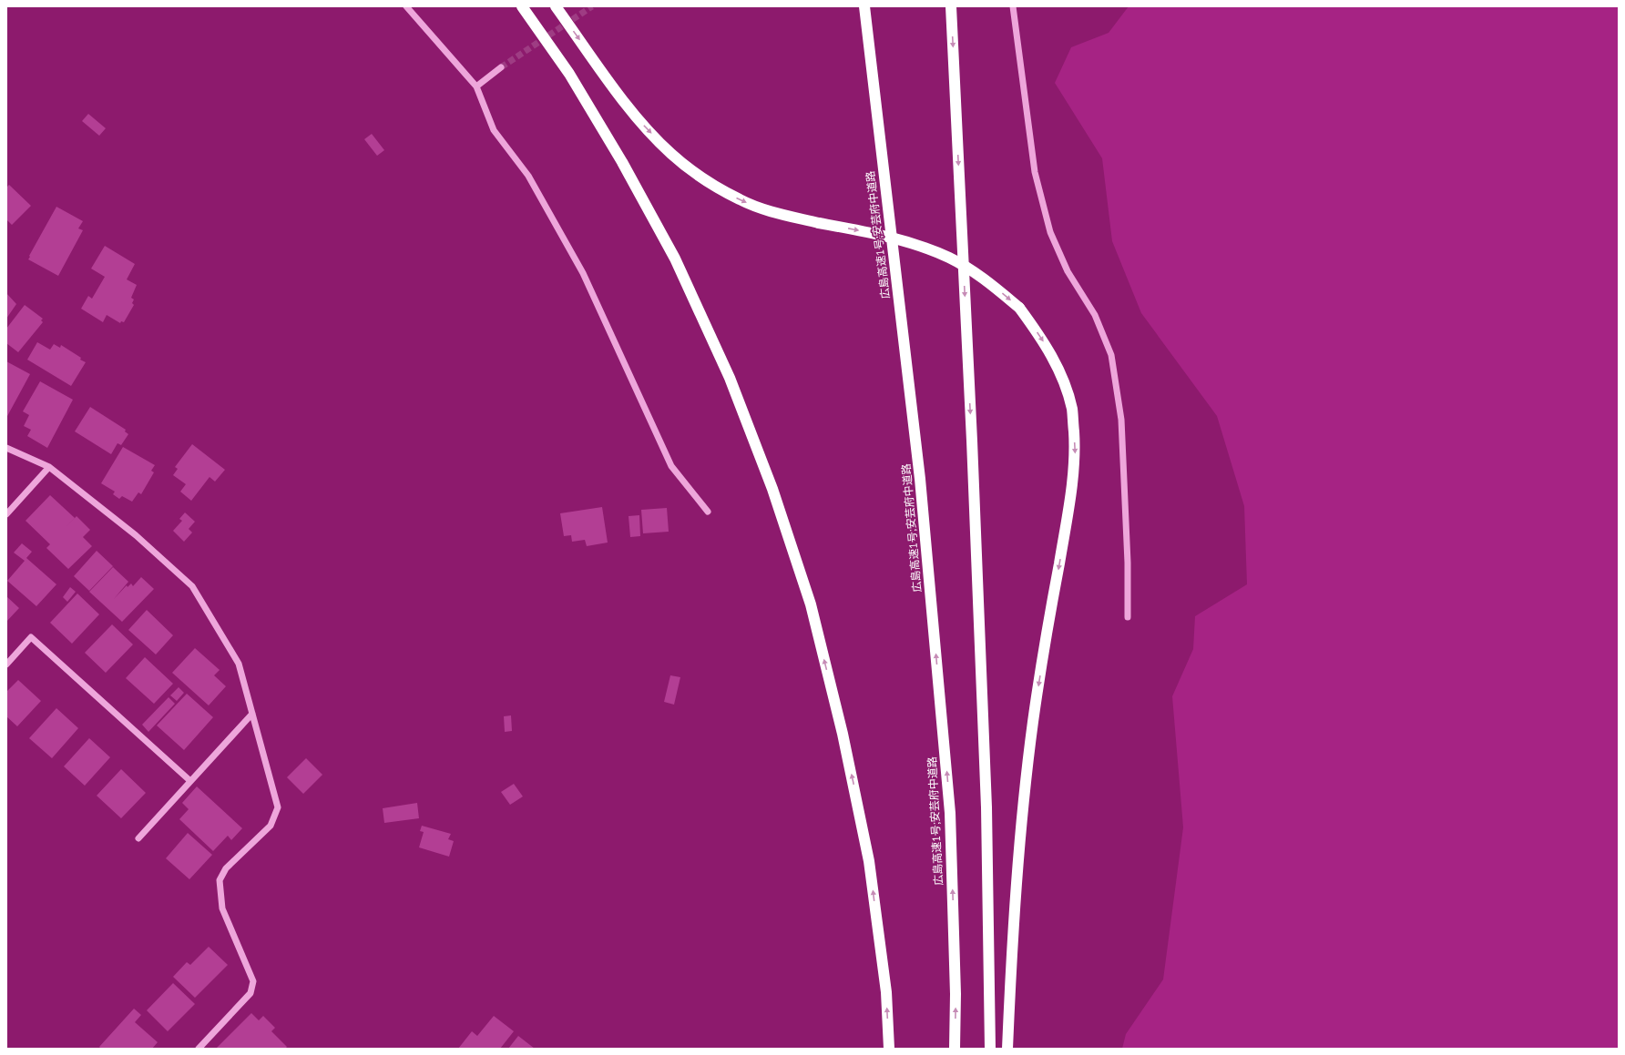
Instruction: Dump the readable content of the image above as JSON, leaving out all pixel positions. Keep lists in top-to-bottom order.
{
  "streets": {
    "highway": ["広島高速1号;安芸府中道路"]
  }
}
